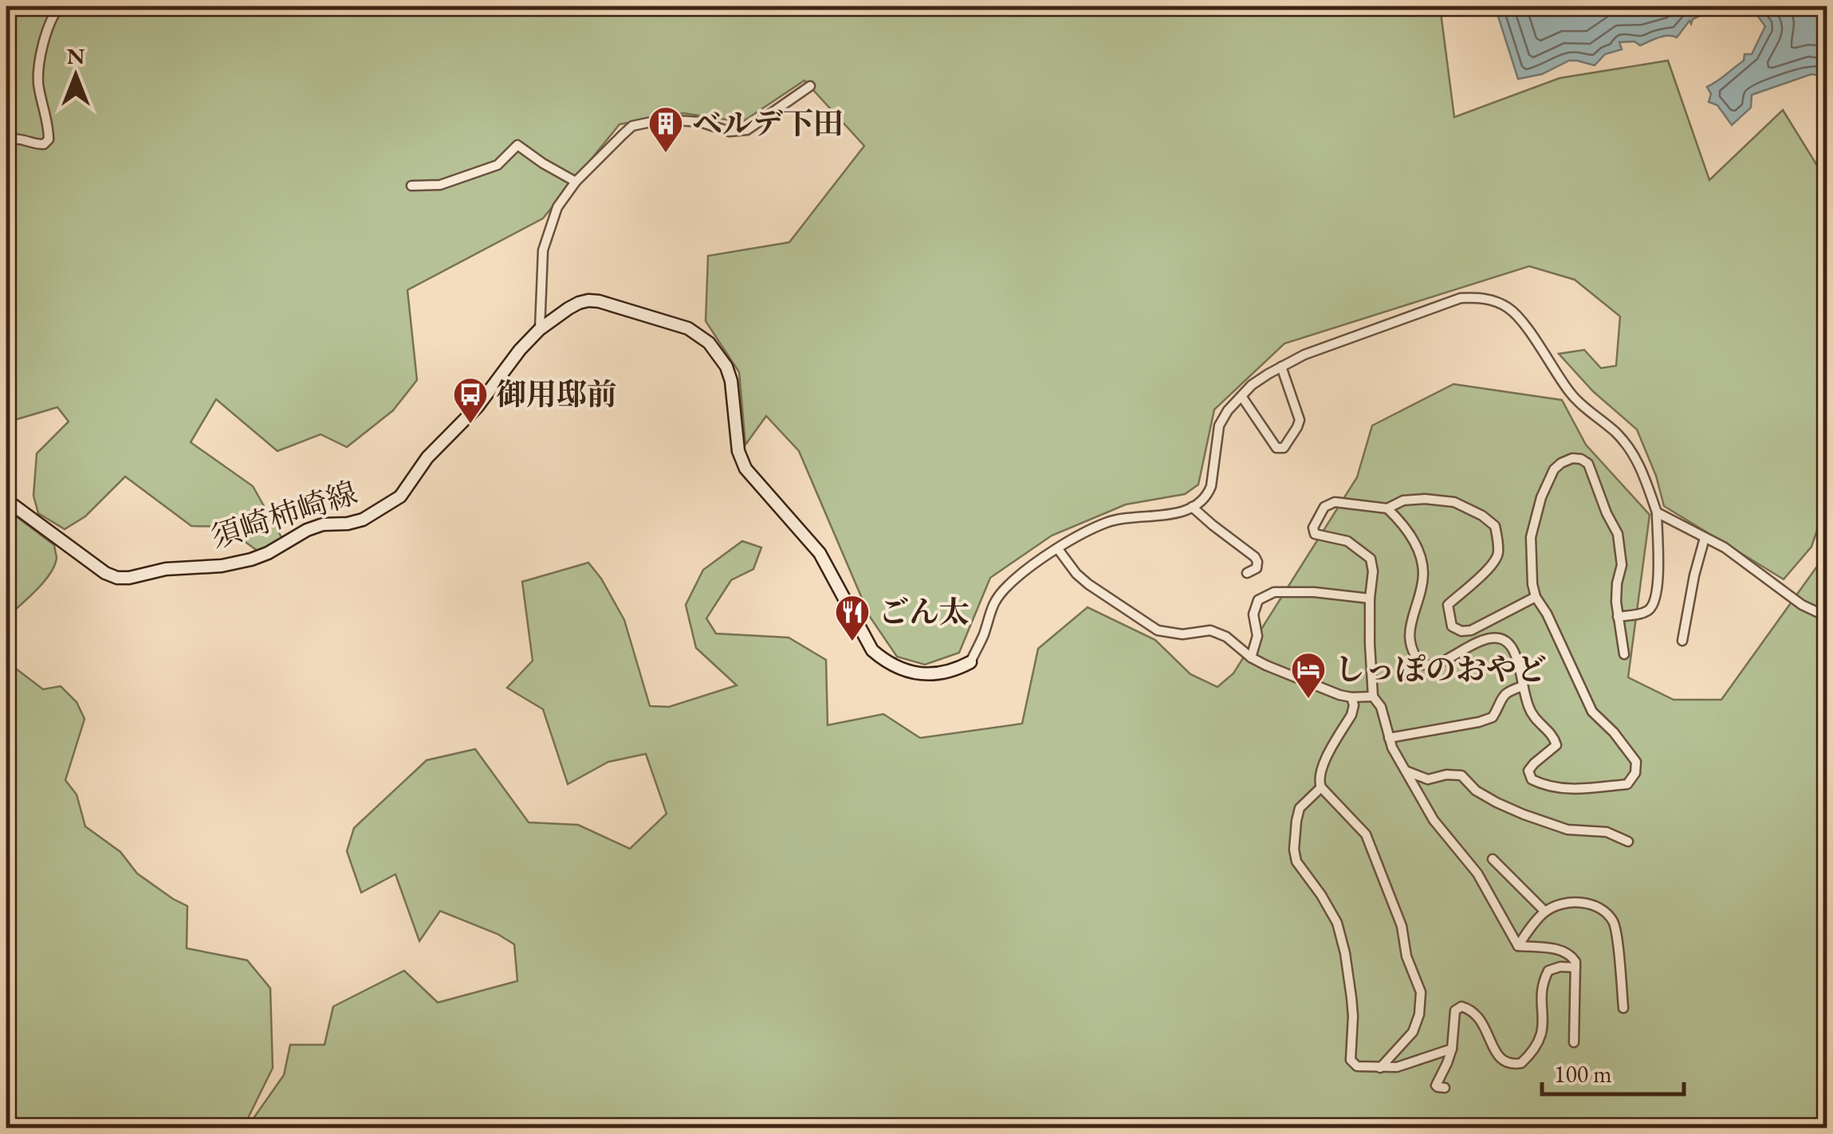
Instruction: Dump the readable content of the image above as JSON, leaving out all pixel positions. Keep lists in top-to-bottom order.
{
  "streets": {
    "main road": ["須崎柿崎線"]
  },
  "places": {
    "building": ["ベルデ下田"],
    "bus stop": ["御用邸前"],
    "restaurant": ["ごん太"],
    "hotel": ["しっぽのおやど"]
  },
  "scale_bar": "100 m",
  "north": "top"
}
